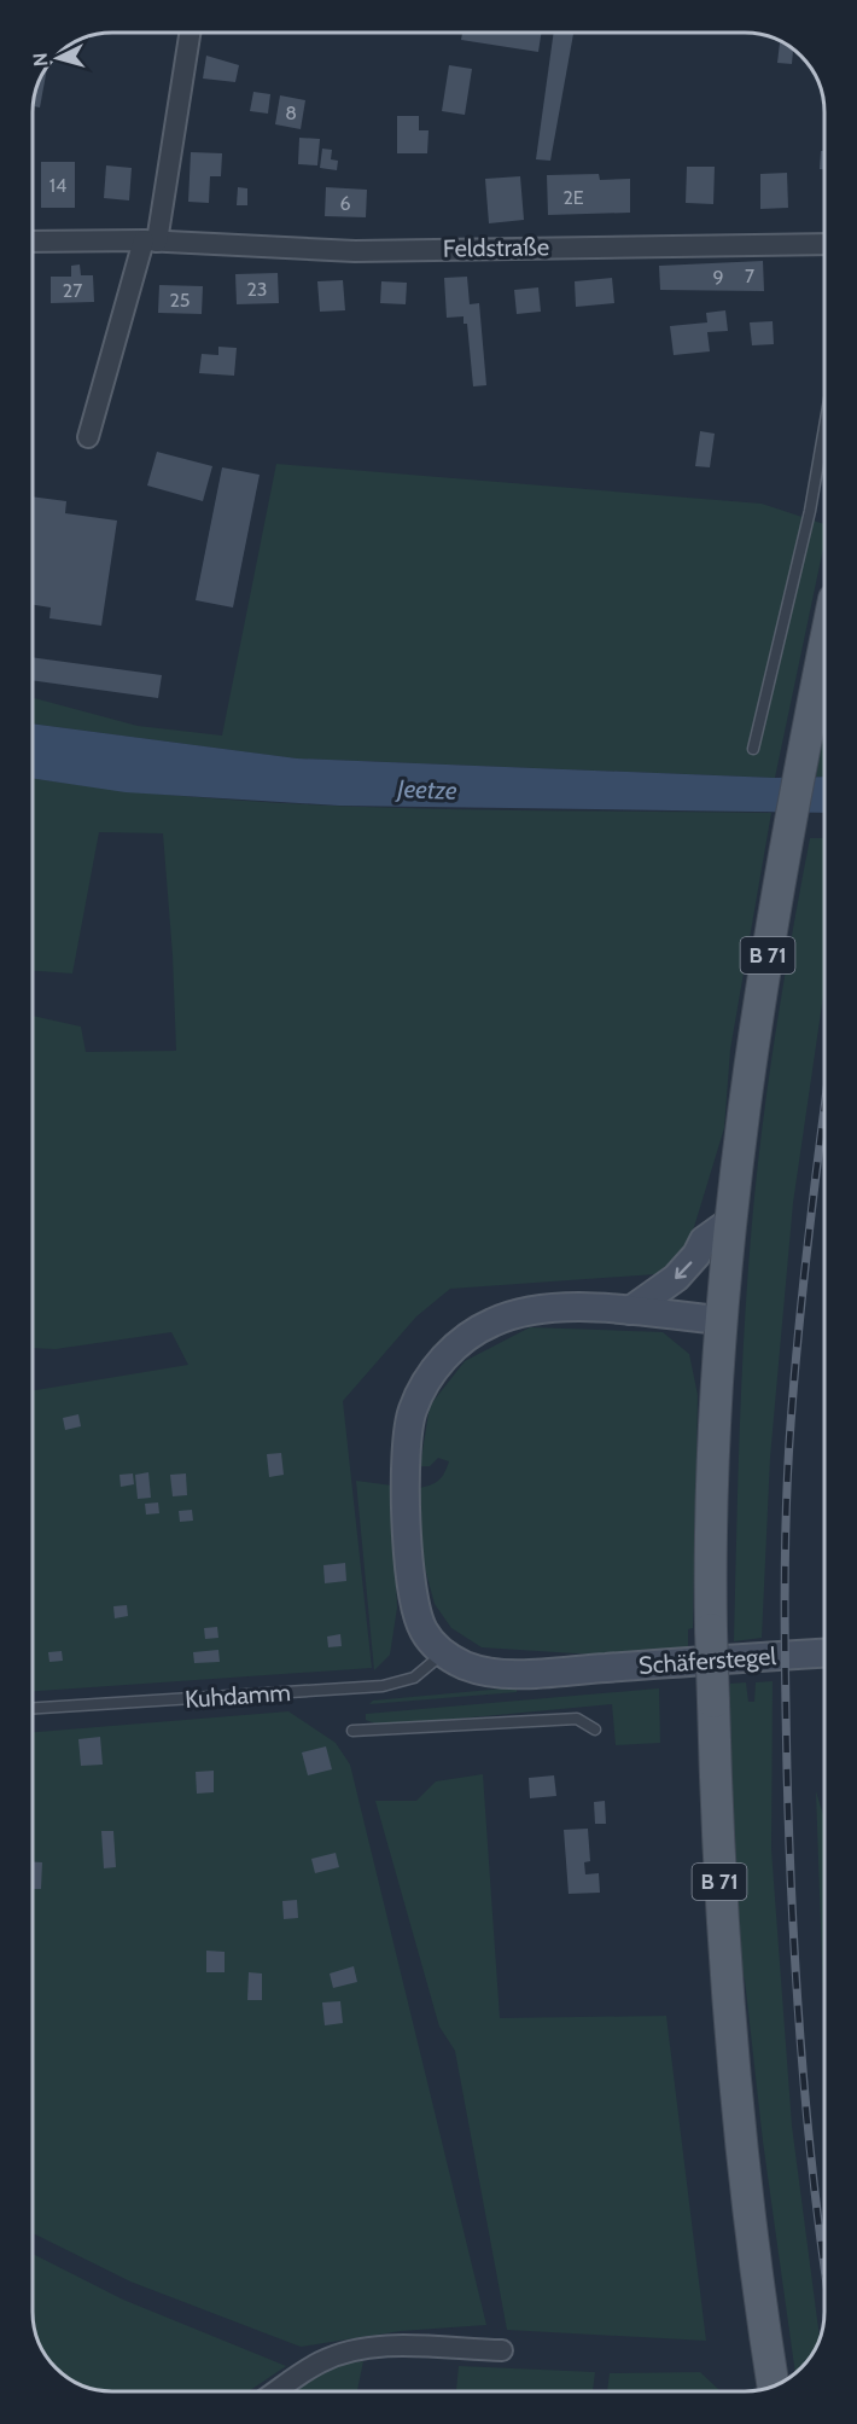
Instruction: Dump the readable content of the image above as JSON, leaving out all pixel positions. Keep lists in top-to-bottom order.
{
  "streets": {
    "main road": ["B 71", "Schäferstegel"],
    "street": ["Feldstraße"],
    "lane": ["Kuhdamm"]
  },
  "crossings": [
    ["Schäferstegel", "Kuhdamm"]
  ],
  "water": ["Jeetze"],
  "house_numbers": [
    "8",
    "14",
    "2E",
    "6",
    "7",
    "9",
    "23",
    "27",
    "25"
  ],
  "north": "left"
}
